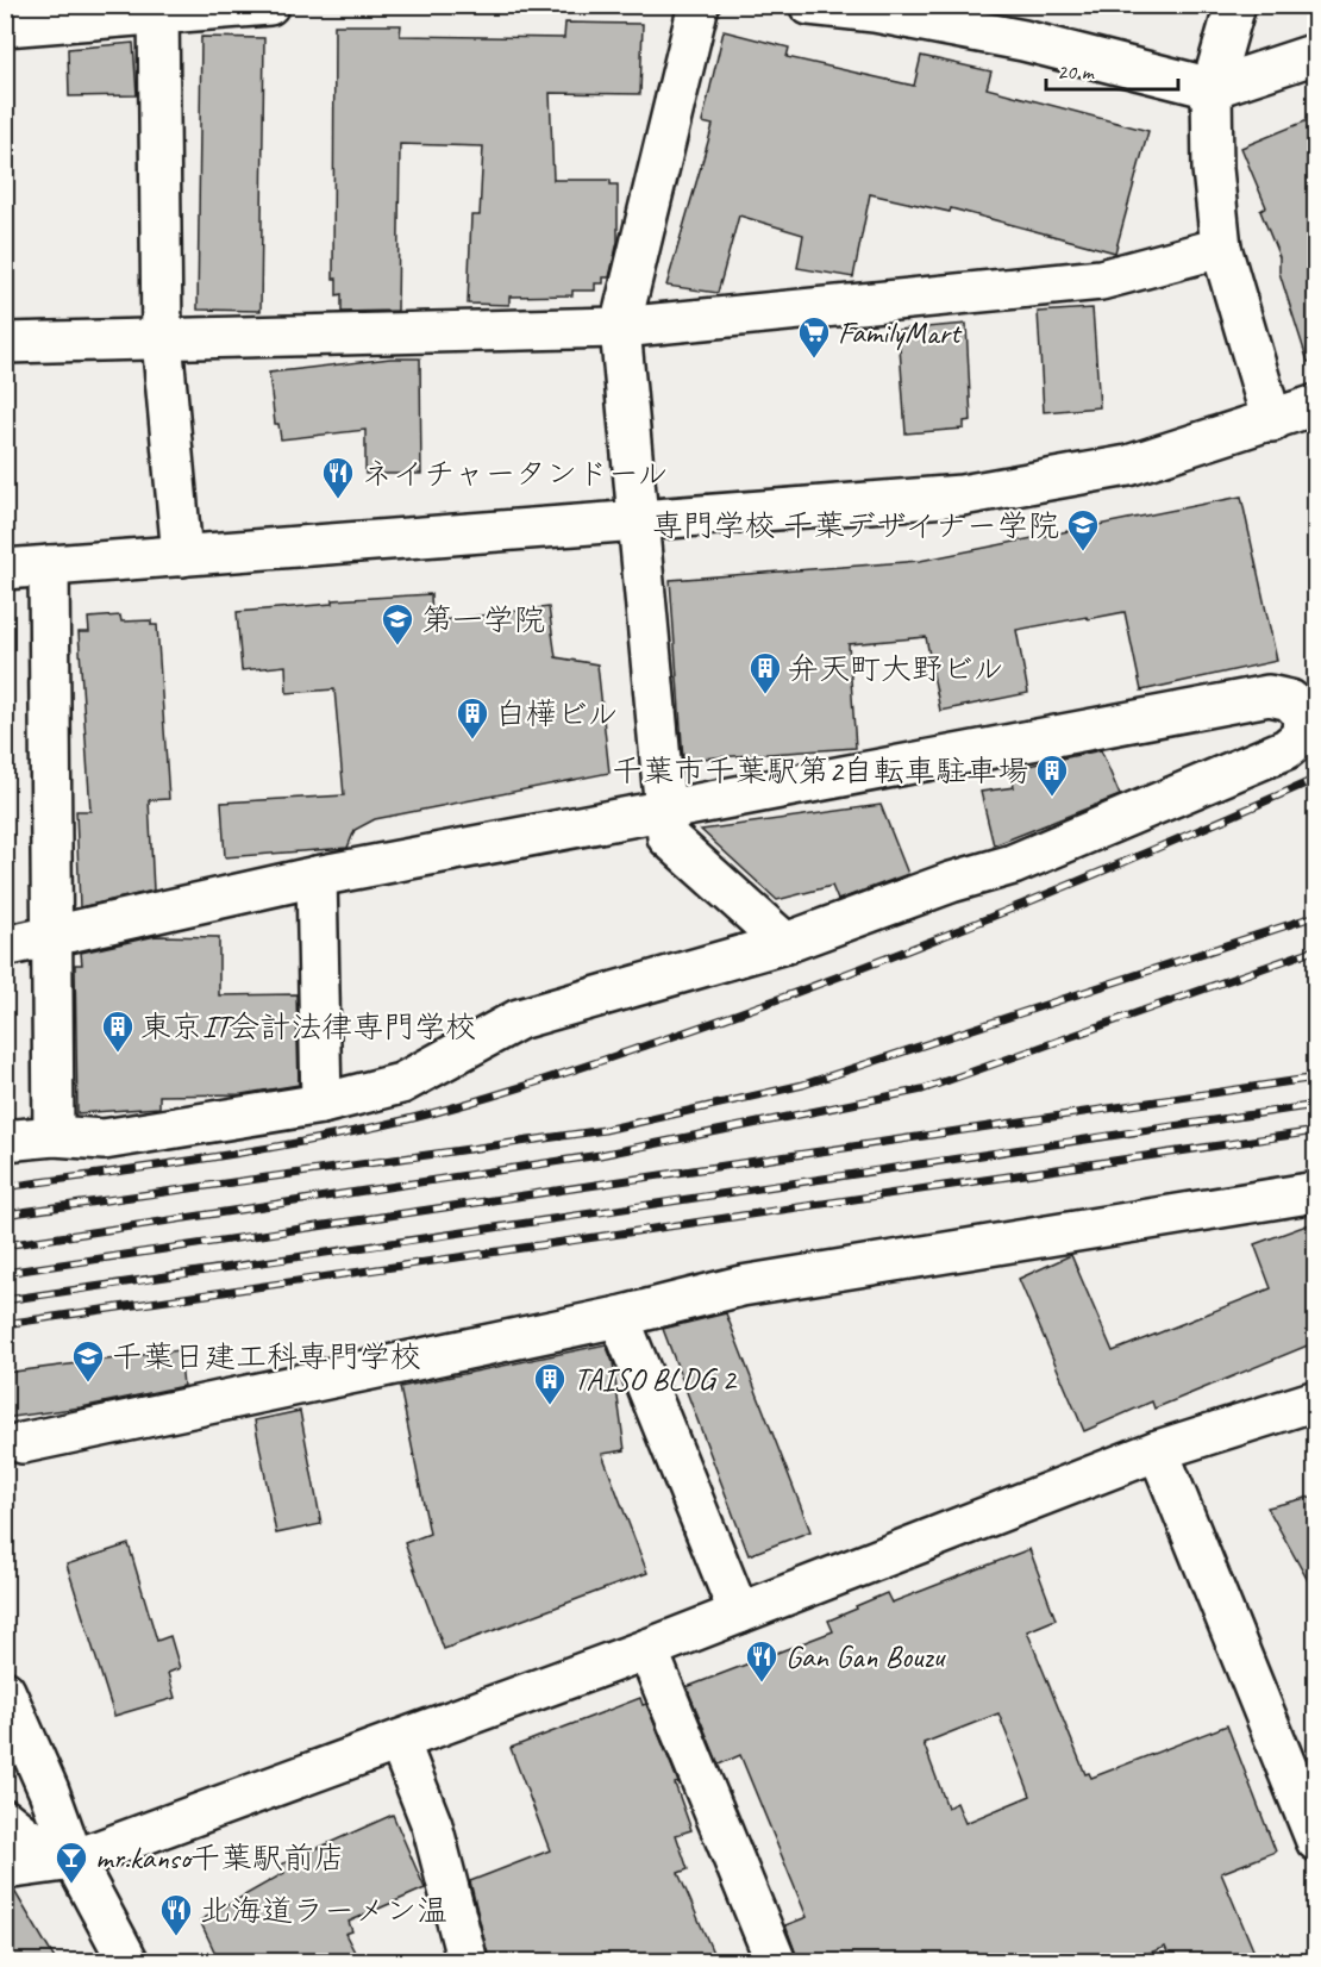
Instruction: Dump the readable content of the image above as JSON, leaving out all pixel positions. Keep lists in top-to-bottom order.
{
  "places": {
    "supermarket": ["FamilyMart"],
    "restaurant": ["ネイチャータンドール", "Gan Gan Bouzu", "北海道ラーメン温"],
    "school or university": ["専門学校 千葉デザイナー学院", "第一学院", "千葉日建工科専門学校"],
    "building": [
      "弁天町大野ビル",
      "白樺ビル",
      "千葉市千葉駅第2自転車駐車場",
      "東京IT会計法律専門学校",
      "TAISO BLDG 2"
    ],
    "bar": ["mr.kanso千葉駅前店"]
  },
  "scale_bar": "20 m"
}
